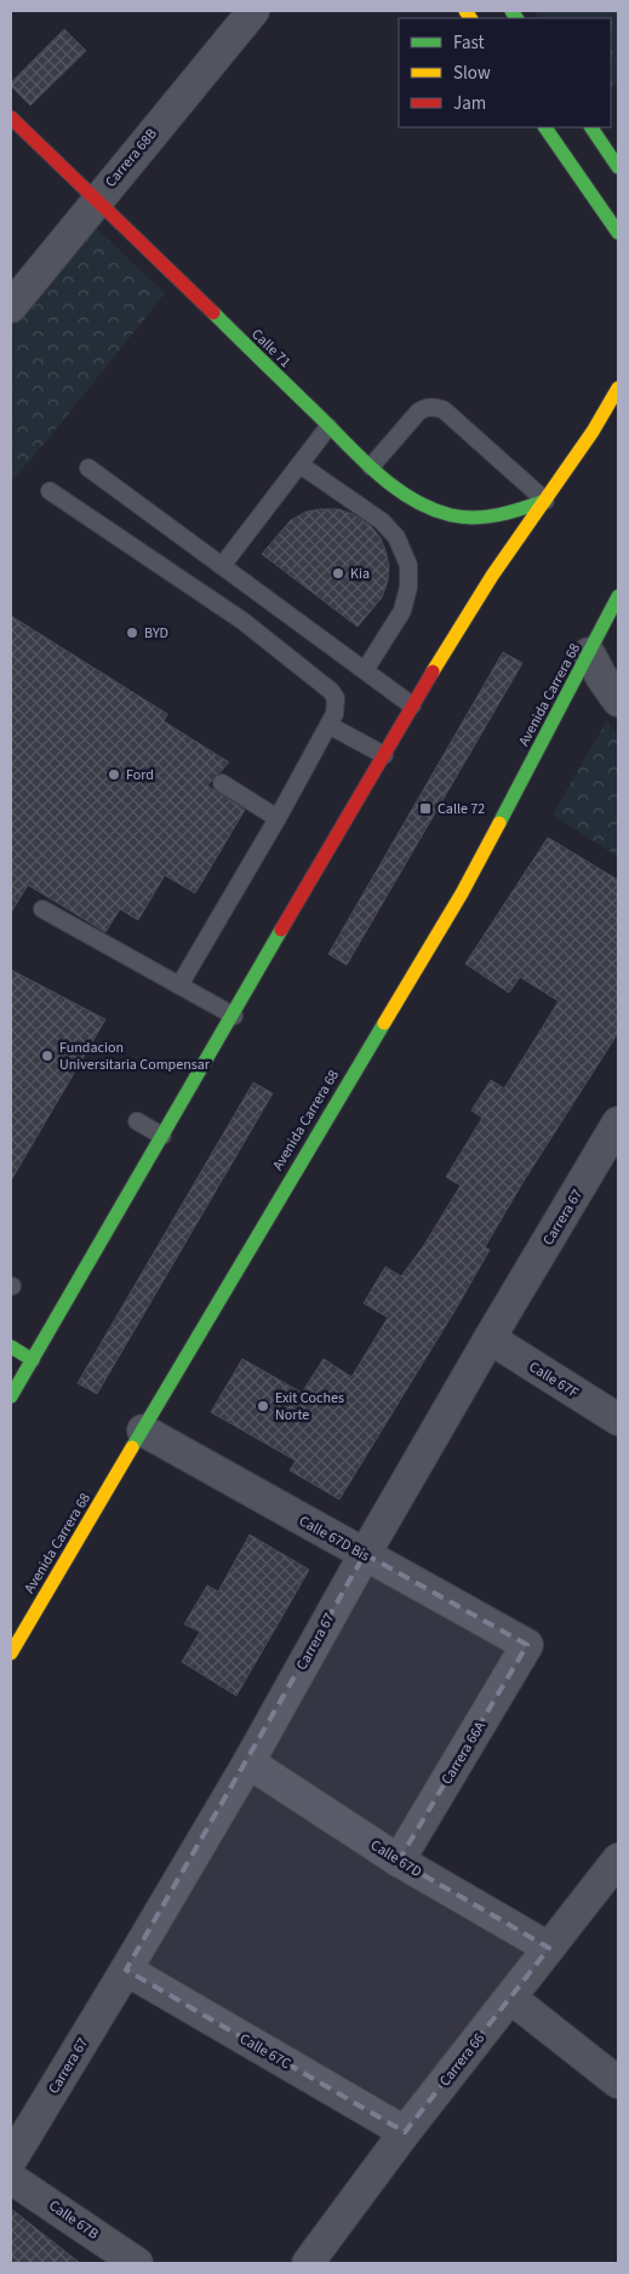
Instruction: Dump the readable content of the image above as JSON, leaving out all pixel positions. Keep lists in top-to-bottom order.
{
  "streets": {
    "main road": ["Calle 71", "Avenida Carrera 68"],
    "street": [
      "Carrera 68B",
      "Carrera 67",
      "Calle 67F",
      "Calle 67D Bis",
      "Carrera 66A",
      "Calle 67D",
      "Calle 67C",
      "Carrera 66",
      "Calle 67B"
    ]
  },
  "crossings": [
    ["Carrera 68B", "Calle 71"],
    ["Avenida Carrera 68", "Calle 67D Bis"],
    ["Carrera 67", "Calle 67F"],
    ["Carrera 67", "Calle 67D Bis"],
    ["Carrera 67", "Calle 67D"],
    ["Carrera 67", "Calle 67C"],
    ["Calle 67D Bis", "Carrera 66A"],
    ["Carrera 66A", "Calle 67D"],
    ["Calle 67D", "Carrera 66"],
    ["Calle 67C", "Carrera 66"]
  ],
  "places": {
    "other": [
      "Kia",
      "BYD",
      "Ford",
      "Fundacion Universitaria Compensar",
      "Exit Coches Norte"
    ],
    "transit": ["Calle 72"]
  },
  "legend": ["Fast", "Slow", "Jam"]
}
